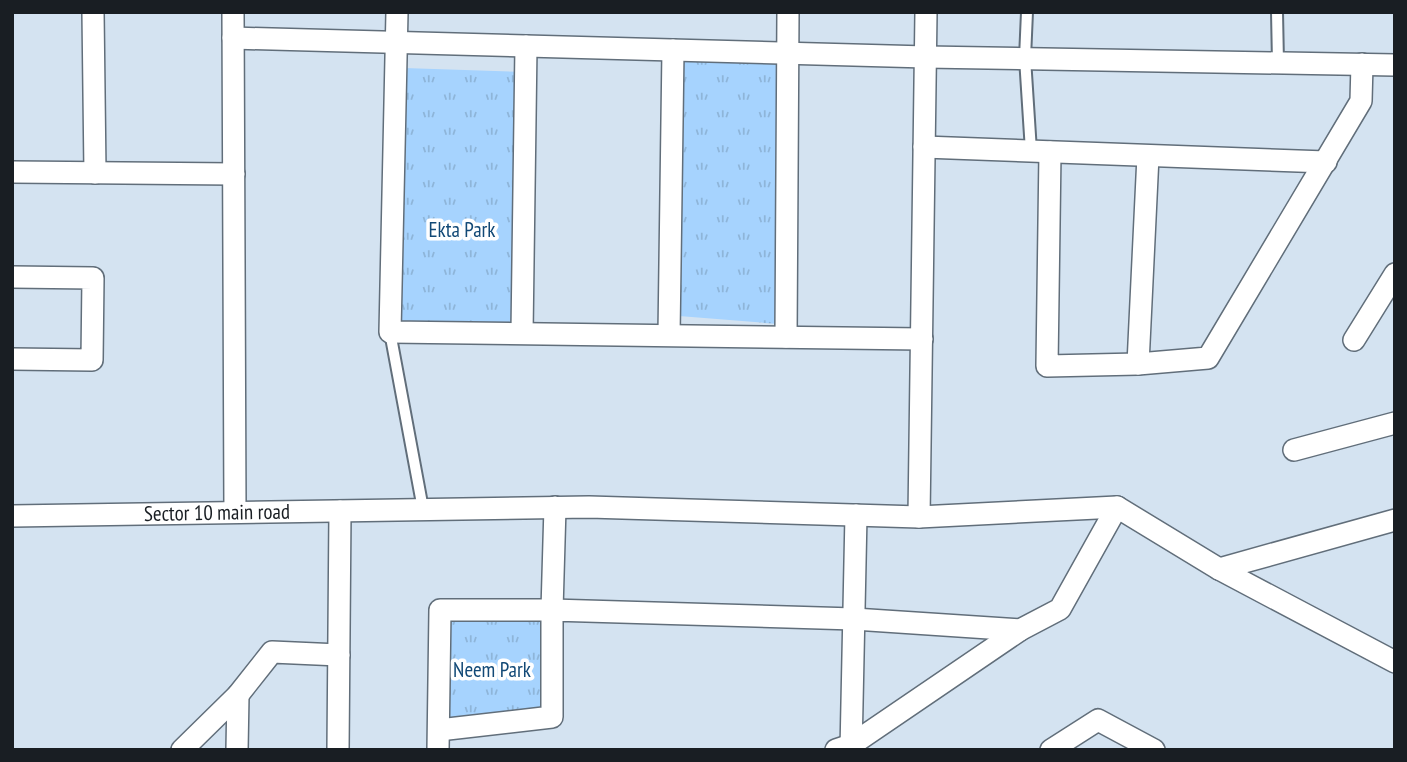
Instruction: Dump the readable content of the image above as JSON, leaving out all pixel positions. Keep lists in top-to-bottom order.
{
  "streets": {
    "street": ["Sector 10 main road"]
  },
  "parks": ["Ekta Park", "Neem Park"]
}
